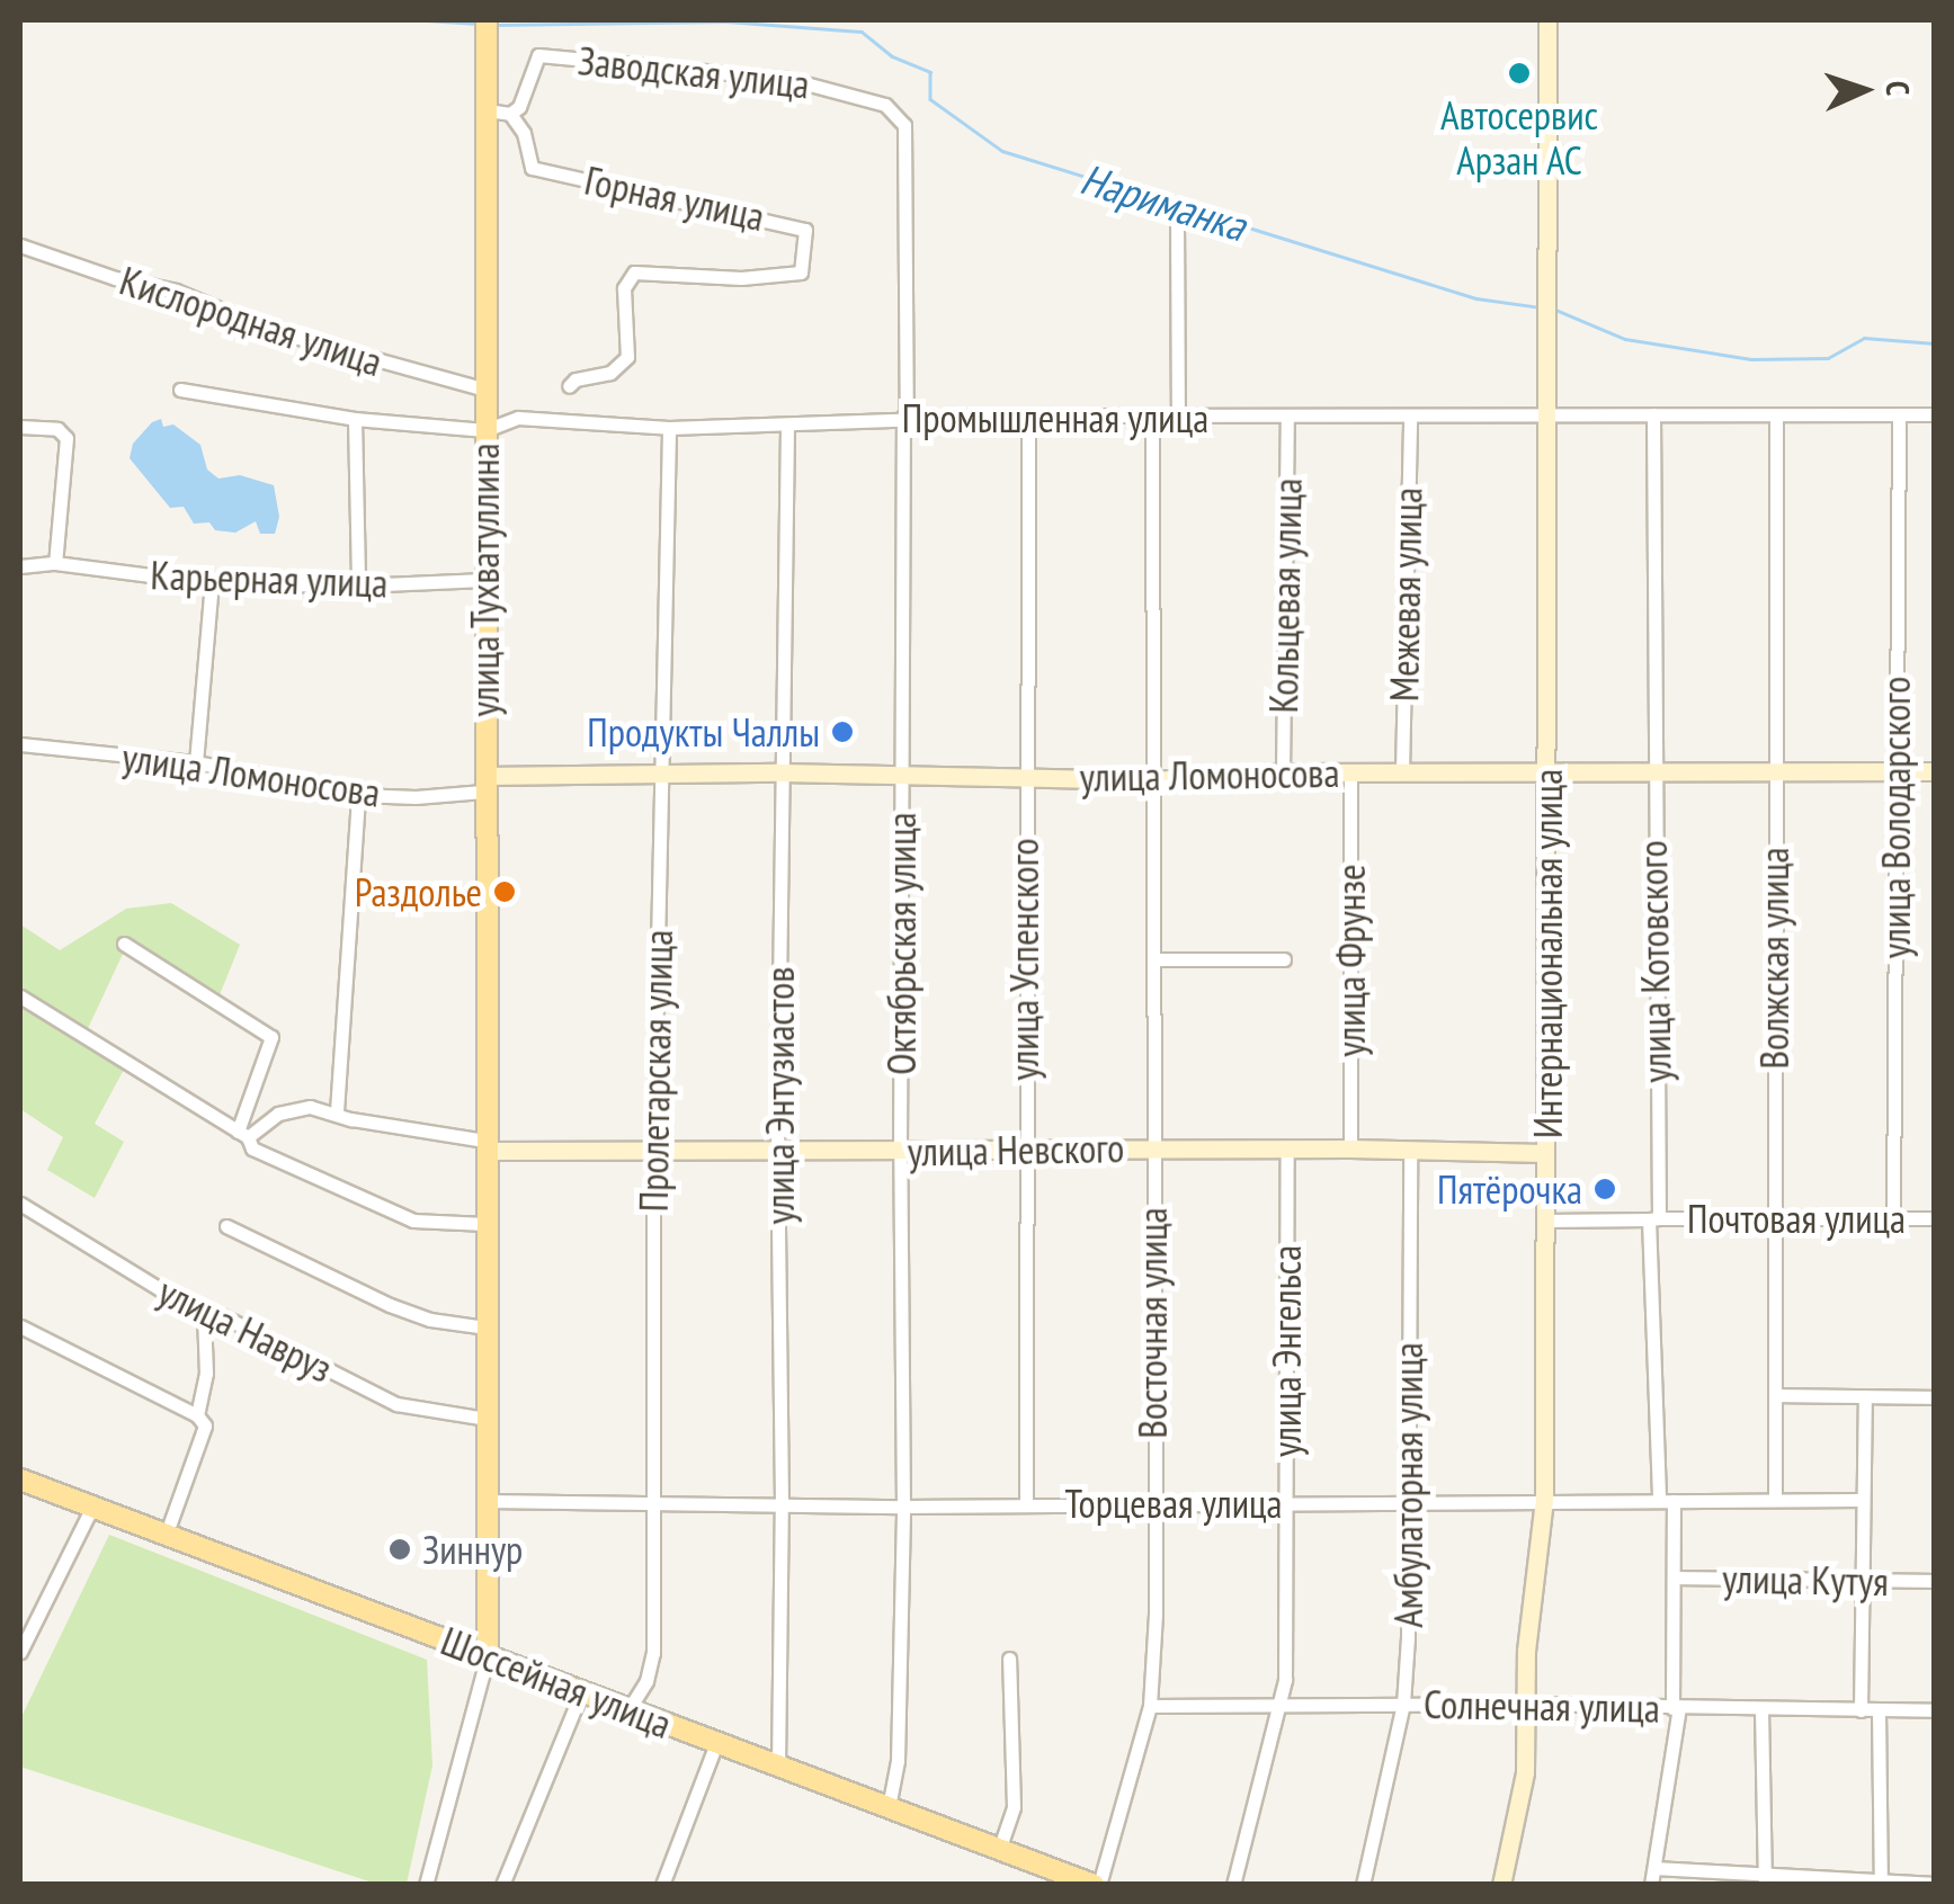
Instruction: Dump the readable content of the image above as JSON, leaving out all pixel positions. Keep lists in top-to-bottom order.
{
  "streets": {
    "main road": ["улица Тухватуллина", "Шоссейная улица"],
    "street": [
      "Заводская улица",
      "Горная улица",
      "Кислородная улица",
      "Промышленная улица",
      "Карьерная улица",
      "Межевая улица",
      "Кольцевая улица",
      "улица Ломоносова",
      "улица Володарского",
      "Октябрьская улица",
      "Интернациональная улица",
      "Волжская улица",
      "улица Успенского",
      "улица Фрунзе",
      "улица Котовского",
      "Пролетарская улица",
      "улица Энтузиастов",
      "улица Невского",
      "Почтовая улица",
      "Восточная улица",
      "улица Навруз",
      "улица Энгельса",
      "Амбулаторная улица",
      "Торцевая улица",
      "улица Кутуя",
      "Солнечная улица"
    ]
  },
  "crossings": [
    ["Заводская улица", "Горная улица"],
    ["Заводская улица", "Октябрьская улица"],
    ["Кислородная улица", "улица Тухватуллина"],
    ["Промышленная улица", "улица Тухватуллина"],
    ["Промышленная улица", "Межевая улица"],
    ["Промышленная улица", "Кольцевая улица"],
    ["Промышленная улица", "улица Володарского"],
    ["Промышленная улица", "Октябрьская улица"],
    ["Промышленная улица", "Интернациональная улица"],
    ["Промышленная улица", "Волжская улица"],
    ["Промышленная улица", "улица Успенского"],
    ["Промышленная улица", "улица Котовского"],
    ["Промышленная улица", "Пролетарская улица"],
    ["Промышленная улица", "улица Энтузиастов"],
    ["Промышленная улица", "Восточная улица"],
    ["Карьерная улица", "улица Тухватуллина"],
    ["улица Тухватуллина", "улица Ломоносова"],
    ["улица Тухватуллина", "улица Невского"],
    ["улица Тухватуллина", "улица Навруз"],
    ["улица Тухватуллина", "Торцевая улица"],
    ["улица Тухватуллина", "Шоссейная улица"],
    ["Межевая улица", "улица Ломоносова"],
    ["Кольцевая улица", "улица Ломоносова"],
    ["улица Ломоносова", "улица Володарского"],
    ["улица Ломоносова", "Октябрьская улица"],
    ["улица Ломоносова", "Интернациональная улица"],
    ["улица Ломоносова", "Волжская улица"],
    ["улица Ломоносова", "улица Успенского"],
    ["улица Ломоносова", "улица Фрунзе"],
    ["улица Ломоносова", "улица Котовского"],
    ["улица Ломоносова", "Пролетарская улица"],
    ["улица Ломоносова", "улица Энтузиастов"],
    ["улица Ломоносова", "Восточная улица"],
    ["улица Володарского", "Почтовая улица"],
    ["Октябрьская улица", "улица Невского"],
    ["Октябрьская улица", "Торцевая улица"],
    ["Октябрьская улица", "Шоссейная улица"],
    ["Интернациональная улица", "улица Невского"],
    ["Интернациональная улица", "Почтовая улица"],
    ["Интернациональная улица", "Торцевая улица"],
    ["Интернациональная улица", "Солнечная улица"],
    ["Волжская улица", "Почтовая улица"],
    ["Волжская улица", "Торцевая улица"],
    ["улица Успенского", "улица Невского"],
    ["улица Успенского", "Торцевая улица"],
    ["улица Фрунзе", "улица Невского"],
    ["улица Котовского", "Почтовая улица"],
    ["улица Котовского", "Торцевая улица"],
    ["улица Котовского", "улица Кутуя"],
    ["улица Котовского", "Солнечная улица"],
    ["Пролетарская улица", "улица Невского"],
    ["Пролетарская улица", "Торцевая улица"],
    ["Пролетарская улица", "Шоссейная улица"],
    ["улица Энтузиастов", "улица Невского"],
    ["улица Энтузиастов", "Торцевая улица"],
    ["улица Энтузиастов", "Шоссейная улица"],
    ["улица Невского", "Восточная улица"],
    ["улица Невского", "улица Энгельса"],
    ["улица Невского", "Амбулаторная улица"],
    ["Восточная улица", "Торцевая улица"],
    ["Восточная улица", "Шоссейная улица"],
    ["Восточная улица", "Солнечная улица"],
    ["улица Энгельса", "Торцевая улица"],
    ["улица Энгельса", "Солнечная улица"],
    ["Амбулаторная улица", "Торцевая улица"],
    ["Амбулаторная улица", "Солнечная улица"]
  ],
  "water": ["Нариманка"],
  "places": [
    "Автосервис Арзан АС",
    "Продукты Чаллы",
    "Раздолье",
    "Пятёрочка",
    "Зиннур"
  ],
  "north": "right"
}
